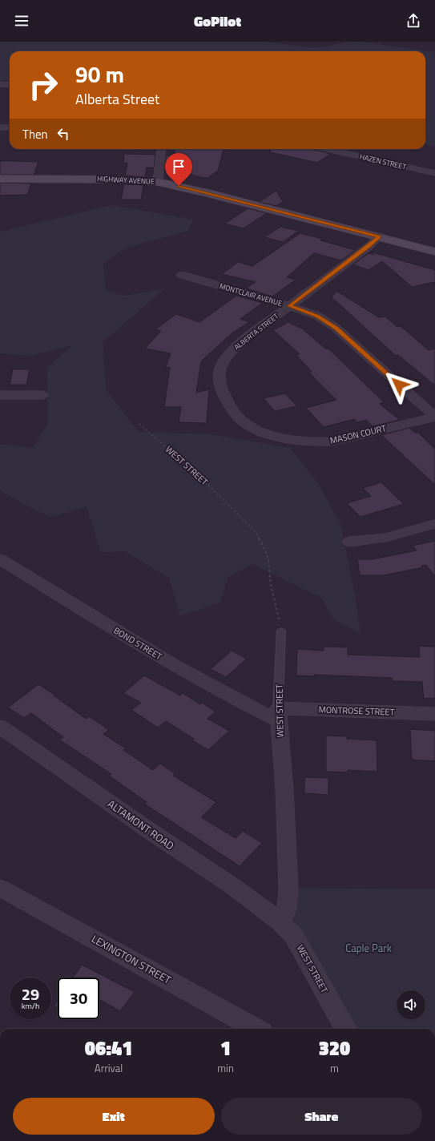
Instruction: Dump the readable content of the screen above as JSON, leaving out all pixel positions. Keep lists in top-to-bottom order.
{
  "streets": {
    "main road": ["HIGHWAY AVENUE"],
    "street": [
      "HAZEN STREET",
      "MONTCLAIR AVENUE",
      "ALBERTA STREET",
      "MASON COURT",
      "WEST STREET",
      "BOND STREET",
      "MONTROSE STREET",
      "ALTAMONT ROAD",
      "LEXINGTON STREET"
    ]
  },
  "crossings": [
    ["HIGHWAY AVENUE", "ALBERTA STREET"],
    ["MONTCLAIR AVENUE", "ALBERTA STREET"],
    ["MONTCLAIR AVENUE", "MASON COURT"],
    ["ALBERTA STREET", "MASON COURT"],
    ["WEST STREET", "BOND STREET"],
    ["WEST STREET", "MONTROSE STREET"],
    ["WEST STREET", "ALTAMONT ROAD"],
    ["BOND STREET", "MONTROSE STREET"]
  ],
  "parks": ["Caple Park"],
  "page": {
    "header": "GoPilot",
    "turn": ["90 m", "Alberta Street"],
    "then": "Then",
    "speed": "29 km/h",
    "limit": "30",
    "eta": [
      "06:41",
      "Arrival",
      "1",
      "min",
      "320",
      "m"
    ],
    "buttons": ["Exit", "Share"]
  }
}
